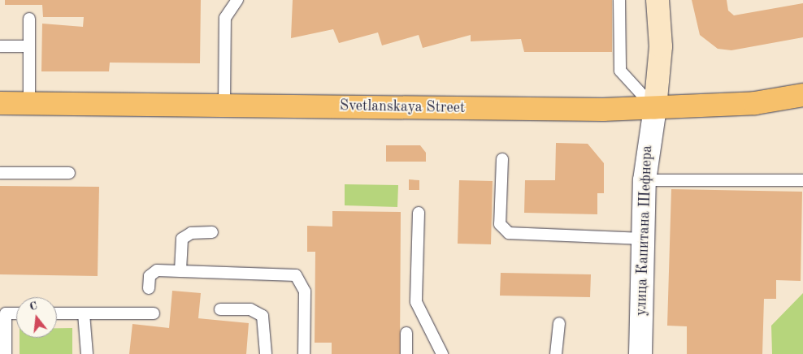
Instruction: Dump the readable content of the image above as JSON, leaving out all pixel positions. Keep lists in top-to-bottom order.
{
  "streets": {
    "main road": ["Svetlanskaya Street"],
    "street": ["улица Капитана Шефнера"]
  },
  "crossings": [
    ["Svetlanskaya Street", "улица Капитана Шефнера"]
  ],
  "north": "top"
}
